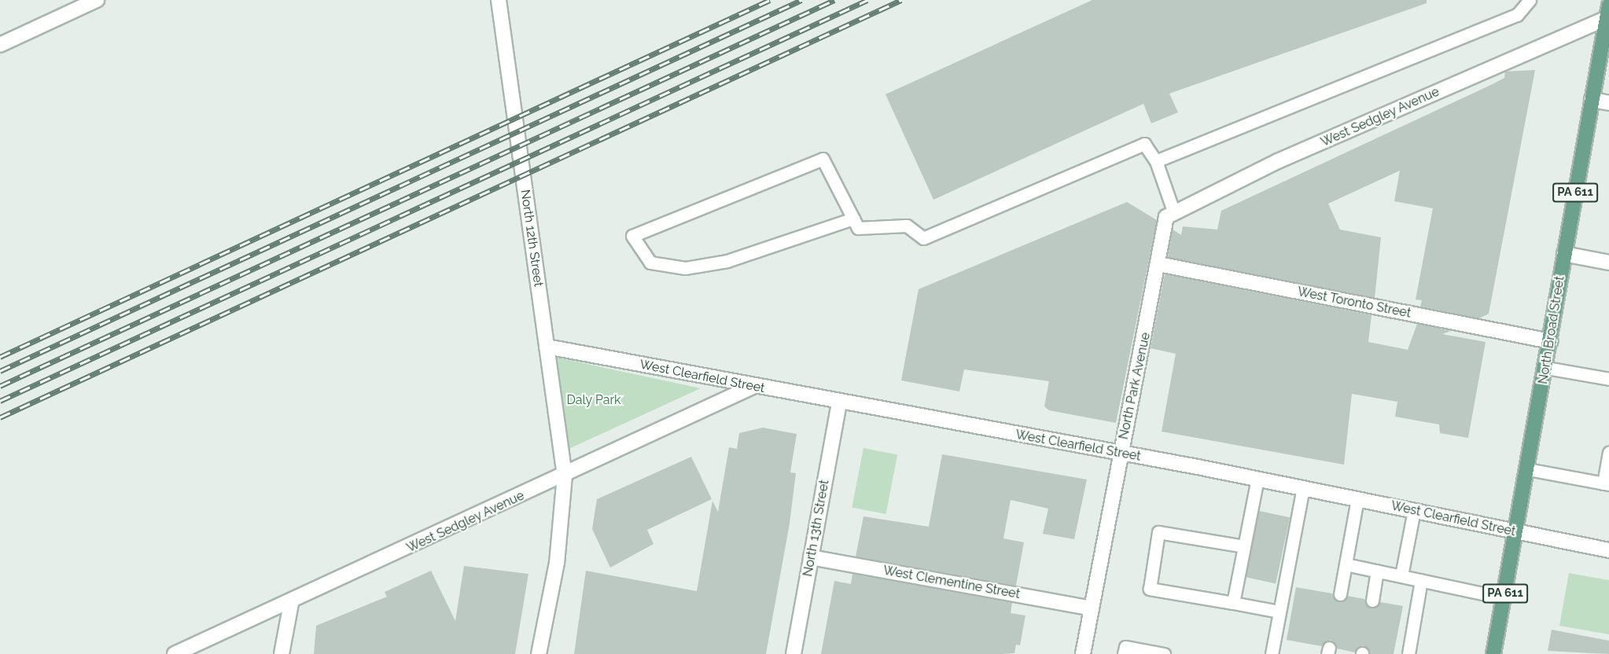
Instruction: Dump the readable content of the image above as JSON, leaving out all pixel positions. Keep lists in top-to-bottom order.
{
  "streets": {
    "main road": ["PA 611", "North Broad Street"],
    "street": [
      "West Sedgley Avenue",
      "North 12th Street",
      "West Toronto Street",
      "West Clearfield Street",
      "North Park Avenue",
      "North 13th Street",
      "West Clementine Street"
    ]
  },
  "crossings": [
    ["West Sedgley Avenue", "North 12th Street"],
    ["West Sedgley Avenue", "North Broad Street"],
    ["West Sedgley Avenue", "West Clearfield Street"],
    ["West Sedgley Avenue", "North Park Avenue"],
    ["North 12th Street", "West Clearfield Street"],
    ["West Toronto Street", "North Broad Street"],
    ["West Toronto Street", "North Park Avenue"],
    ["North Broad Street", "West Clearfield Street"],
    ["West Clearfield Street", "North Park Avenue"],
    ["West Clearfield Street", "North 13th Street"],
    ["North Park Avenue", "West Clementine Street"],
    ["North 13th Street", "West Clementine Street"]
  ],
  "parks": ["Daly Park"]
}
